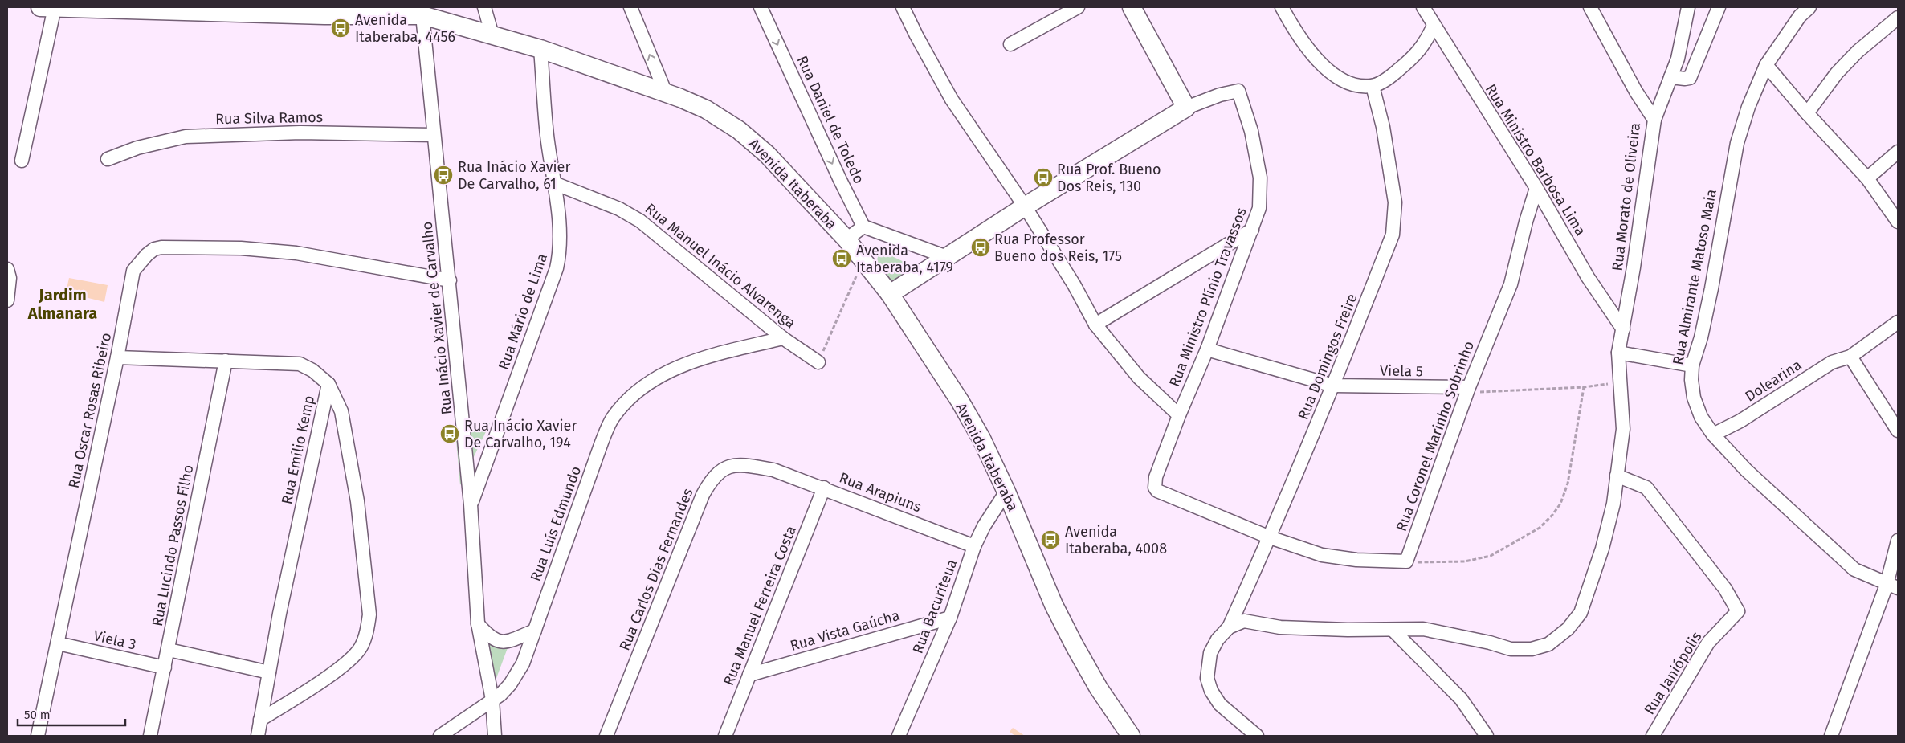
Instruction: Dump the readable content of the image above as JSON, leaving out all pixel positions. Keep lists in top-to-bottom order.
{
  "streets": {
    "main road": ["Avenida Itaberaba"],
    "street": [
      "Rua Silva Ramos",
      "Rua Daniel de Toledo",
      "Rua Ministro Barbosa Lima",
      "Rua Morato de Oliveira",
      "Rua Manuel Inácio Alvarenga",
      "Rua Almirante Matoso Maia",
      "Rua Ministro Plínio Travassos",
      "Rua Mário de Lima",
      "Rua Inácio Xavier de Carvalho",
      "Rua Domingos Freire",
      "Viela 5",
      "Dolearina",
      "Rua Oscar Rosas Ribeiro",
      "Rua Coronel Marinho Sobrinho",
      "Rua Emílio Kemp",
      "Rua Arapiuns",
      "Rua Luís Edmundo",
      "Rua Lucindo Passos Filho",
      "Rua Carlos Dias Fernandes",
      "Rua Manuel Ferreira Costa",
      "Rua Bacuriteua",
      "Rua Vista Gaúcha",
      "Viela 3",
      "Rua Janiópolis"
    ]
  },
  "crossings": [
    ["Rua Silva Ramos", "Rua Inácio Xavier de Carvalho"],
    ["Rua Ministro Barbosa Lima", "Rua Morato de Oliveira"],
    ["Rua Ministro Barbosa Lima", "Rua Coronel Marinho Sobrinho"],
    ["Avenida Itaberaba", "Rua Mário de Lima"],
    ["Avenida Itaberaba", "Rua Inácio Xavier de Carvalho"],
    ["Avenida Itaberaba", "Rua Bacuriteua"],
    ["Rua Morato de Oliveira", "Rua Domingos Freire"],
    ["Rua Morato de Oliveira", "Rua Janiópolis"],
    ["Rua Manuel Inácio Alvarenga", "Rua Mário de Lima"],
    ["Rua Manuel Inácio Alvarenga", "Rua Luís Edmundo"],
    ["Rua Almirante Matoso Maia", "Dolearina"],
    ["Rua Ministro Plínio Travassos", "Rua Domingos Freire"],
    ["Rua Ministro Plínio Travassos", "Viela 5"],
    ["Rua Mário de Lima", "Rua Inácio Xavier de Carvalho"],
    ["Rua Inácio Xavier de Carvalho", "Rua Oscar Rosas Ribeiro"],
    ["Rua Inácio Xavier de Carvalho", "Rua Luís Edmundo"],
    ["Rua Domingos Freire", "Viela 5"],
    ["Viela 5", "Rua Coronel Marinho Sobrinho"],
    ["Rua Oscar Rosas Ribeiro", "Rua Emílio Kemp"],
    ["Rua Oscar Rosas Ribeiro", "Viela 3"],
    ["Rua Emílio Kemp", "Rua Lucindo Passos Filho"],
    ["Rua Arapiuns", "Rua Carlos Dias Fernandes"],
    ["Rua Arapiuns", "Rua Manuel Ferreira Costa"],
    ["Rua Arapiuns", "Rua Bacuriteua"],
    ["Rua Lucindo Passos Filho", "Viela 3"],
    ["Rua Manuel Ferreira Costa", "Rua Vista Gaúcha"],
    ["Rua Bacuriteua", "Rua Vista Gaúcha"]
  ],
  "one_way": ["Rua Daniel de Toledo"],
  "districts": ["Jardim Almanara"],
  "places": {
    "bus stop": [
      "Avenida Itaberaba, 4456",
      "Rua Inácio Xavier De Carvalho, 61",
      "Rua Prof. Bueno Dos Reis, 130",
      "Rua Professor Bueno dos Reis, 175",
      "Avenida Itaberaba, 4179",
      "Rua Inácio Xavier De Carvalho, 194",
      "Avenida Itaberaba, 4008"
    ]
  },
  "scale_bar": "50 m"
}
